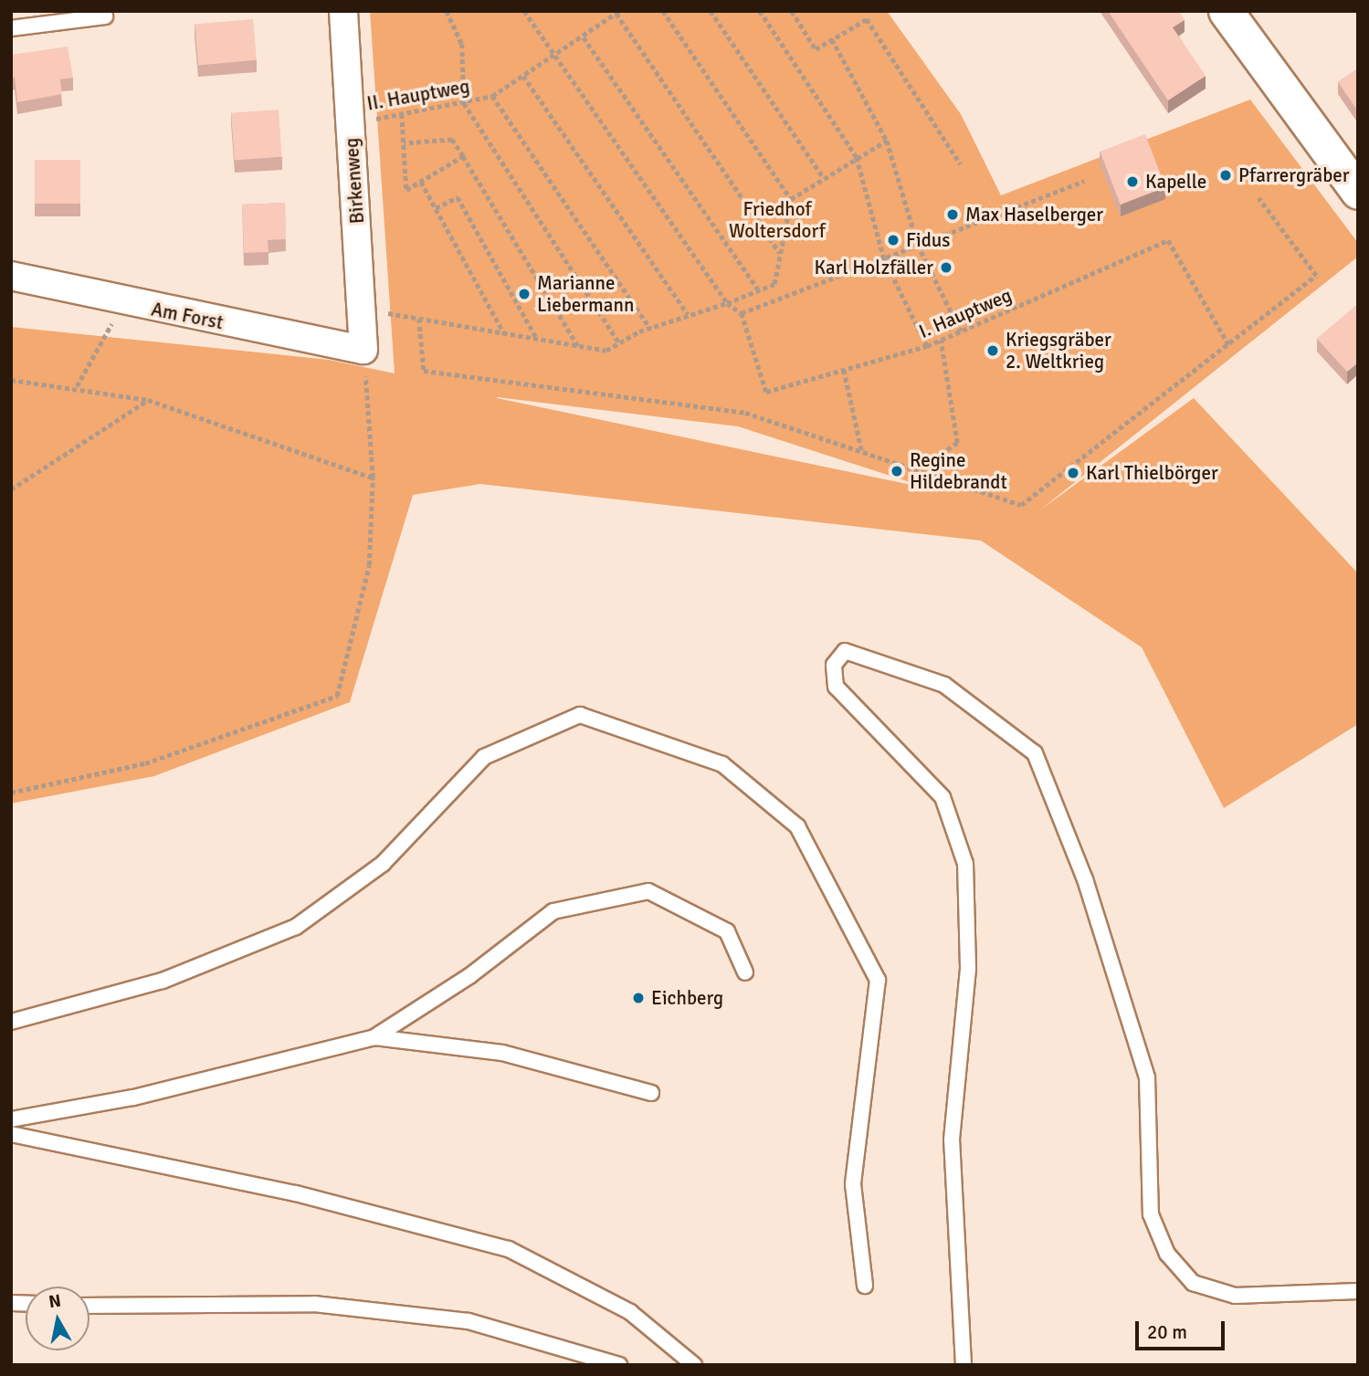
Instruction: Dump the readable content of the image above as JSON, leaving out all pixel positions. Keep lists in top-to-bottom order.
{
  "streets": {
    "street": ["Birkenweg", "Am Forst"],
    "path": ["II. Hauptweg", "I. Hauptweg"]
  },
  "crossings": [
    ["II. Hauptweg", "Birkenweg"],
    ["Birkenweg", "Am Forst"]
  ],
  "parks": ["Friedhof Woltersdorf"],
  "places": [
    "Pfarrergräber",
    "Kapelle",
    "Max Haselberger",
    "Fidus",
    "Karl Holzfäller",
    "Marianne Liebermann",
    "Kriegsgräber 2. Weltkrieg",
    "Regine Hildebrandt",
    "Karl Thielbörger",
    "Eichberg"
  ],
  "scale_bar": "20 m",
  "north": "top"
}
